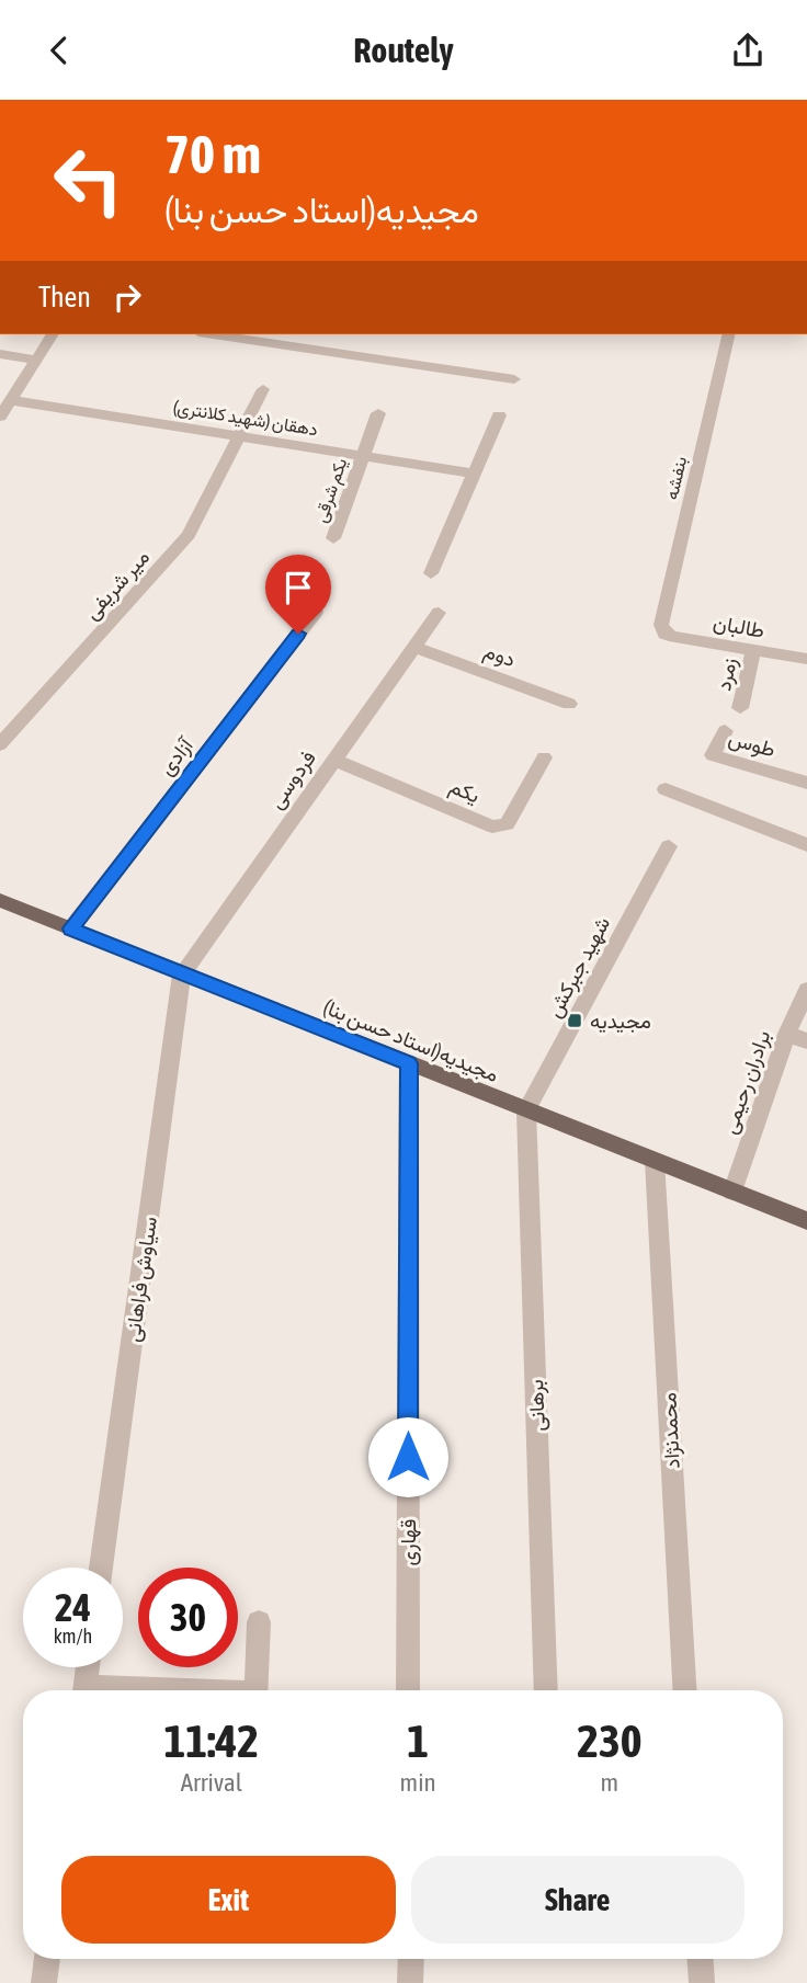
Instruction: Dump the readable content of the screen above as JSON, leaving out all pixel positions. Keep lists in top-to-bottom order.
{
  "streets": {
    "main road": ["مجیدیه(استاد حسن بنا)"],
    "street": [
      "دهقان (شهید کلانتری)",
      "بنفشه",
      "یکم شرقی",
      "میر شریفی",
      "طالبان",
      "دوم",
      "زمرد",
      "طوس",
      "آزادی",
      "فردوسی",
      "یکم",
      "شهید جبرکش",
      "برادران رحیمی",
      "سیاوش فراهانی",
      "برهانی",
      "محمدنژاد",
      "قهاری"
    ]
  },
  "crossings": [
    ["دهقان (شهید کلانتری)", "یکم شرقی"],
    ["دهقان (شهید کلانتری)", "میر شریفی"],
    ["بنفشه", "طالبان"],
    ["طالبان", "زمرد"],
    ["دوم", "فردوسی"],
    ["آزادی", "مجیدیه(استاد حسن بنا)"],
    ["فردوسی", "یکم"],
    ["فردوسی", "مجیدیه(استاد حسن بنا)"],
    ["فردوسی", "سیاوش فراهانی"],
    ["شهید جبرکش", "مجیدیه(استاد حسن بنا)"],
    ["شهید جبرکش", "برهانی"],
    ["مجیدیه(استاد حسن بنا)", "برادران رحیمی"],
    ["مجیدیه(استاد حسن بنا)", "سیاوش فراهانی"],
    ["مجیدیه(استاد حسن بنا)", "برهانی"],
    ["مجیدیه(استاد حسن بنا)", "محمدنژاد"],
    ["مجیدیه(استاد حسن بنا)", "قهاری"]
  ],
  "places": {
    "transit": ["مجیدیه"]
  },
  "page": {
    "header": "Routely",
    "turn": ["70 m", "مجیدیه(استاد حسن بنا)"],
    "then": "Then",
    "speed": "24 km/h",
    "limit": "30",
    "eta": [
      "11:42",
      "Arrival",
      "1",
      "min",
      "230",
      "m"
    ],
    "buttons": ["Exit", "Share"]
  }
}
